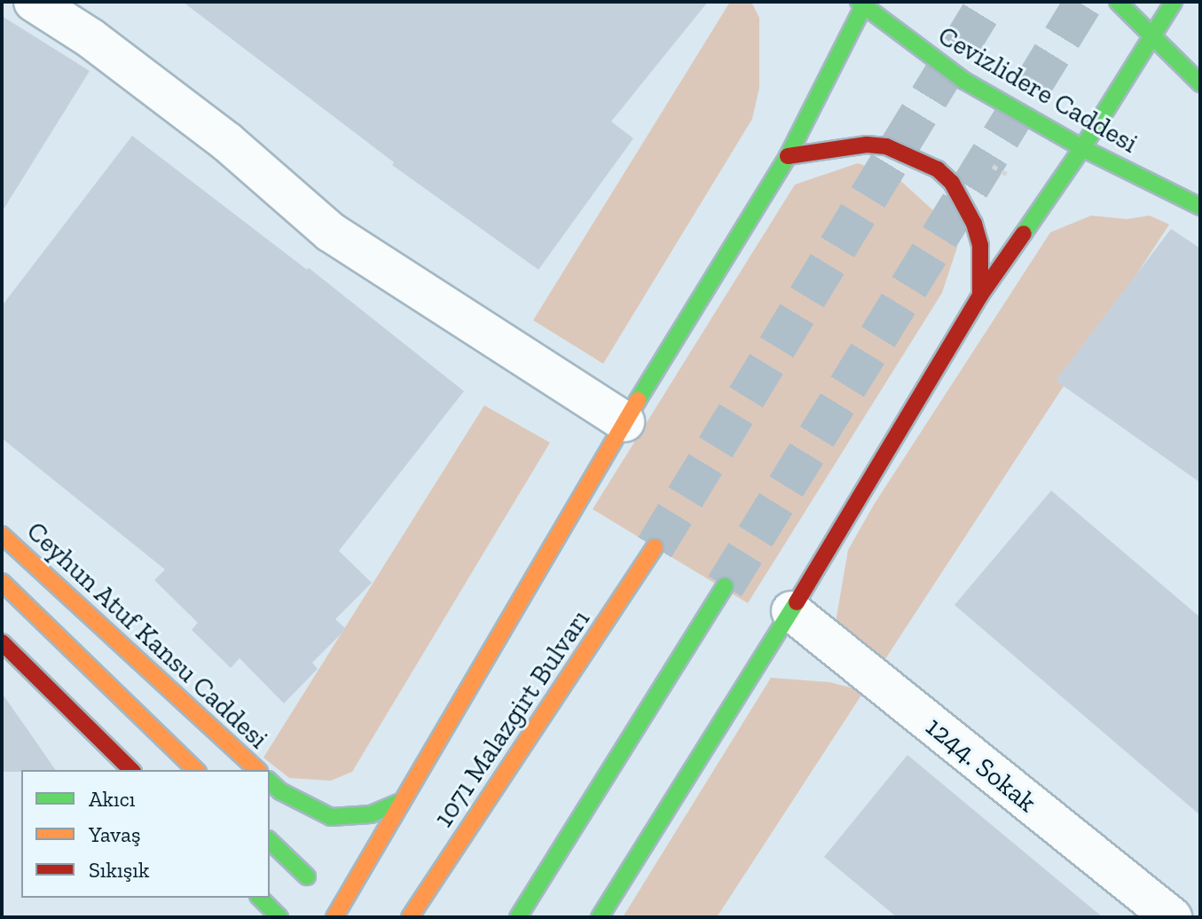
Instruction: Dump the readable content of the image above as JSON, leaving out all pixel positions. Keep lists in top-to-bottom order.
{
  "streets": {
    "main road": ["Cevizlidere Caddesi", "Ceyhun Atuf Kansu Caddesi", "1071 Malazgirt Bulvarı"],
    "street": ["1244. Sokak"]
  },
  "legend": ["Akıcı", "Yavaş", "Sıkışık"]
}
